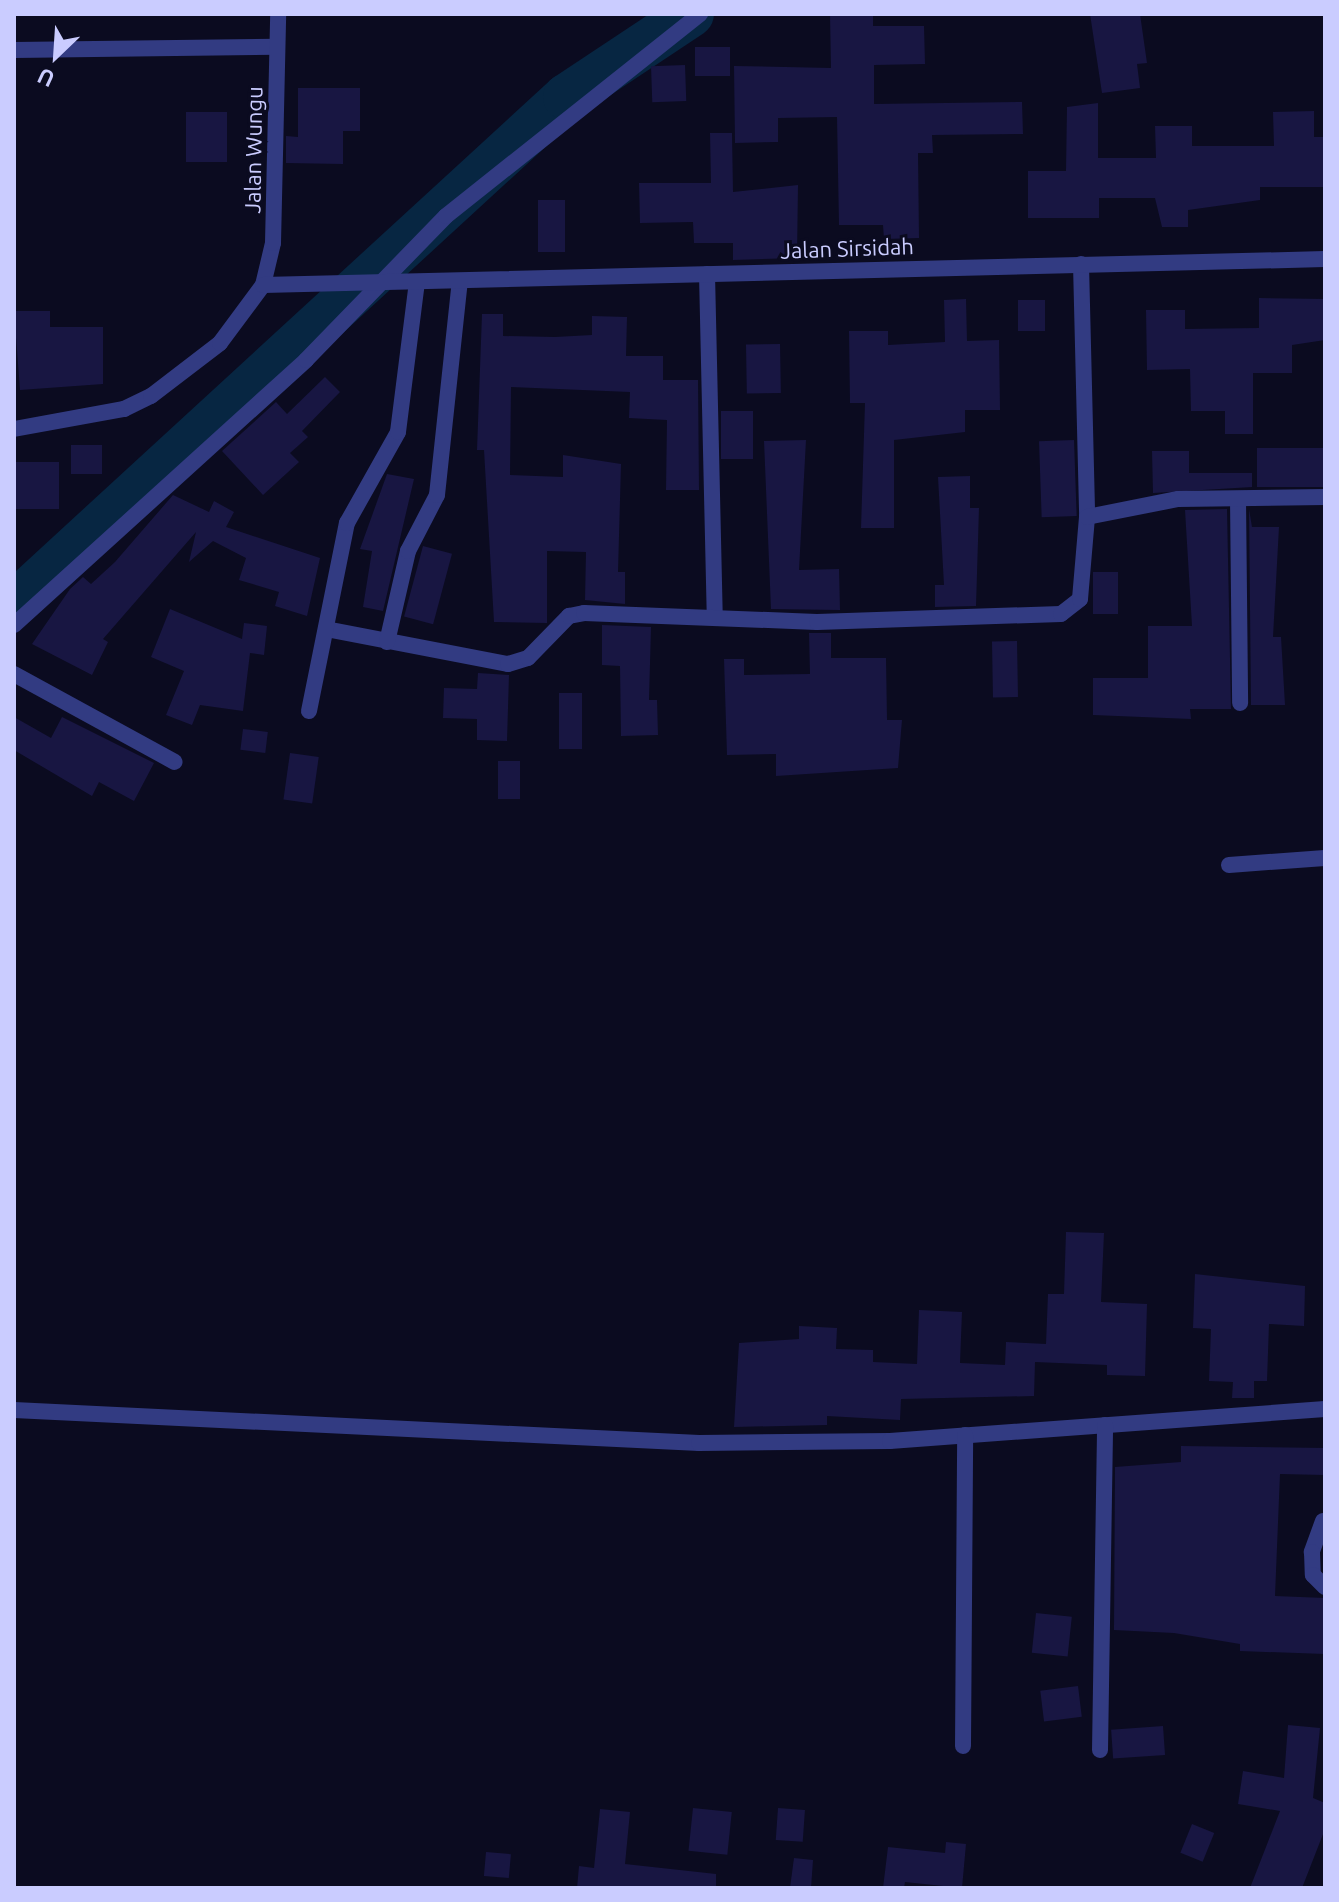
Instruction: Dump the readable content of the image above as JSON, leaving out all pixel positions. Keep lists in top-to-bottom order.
{
  "streets": {
    "street": ["Jalan Wungu", "Jalan Sirsidah"]
  },
  "crossings": [
    ["Jalan Wungu", "Jalan Sirsidah"]
  ],
  "north": "bottom left"
}
